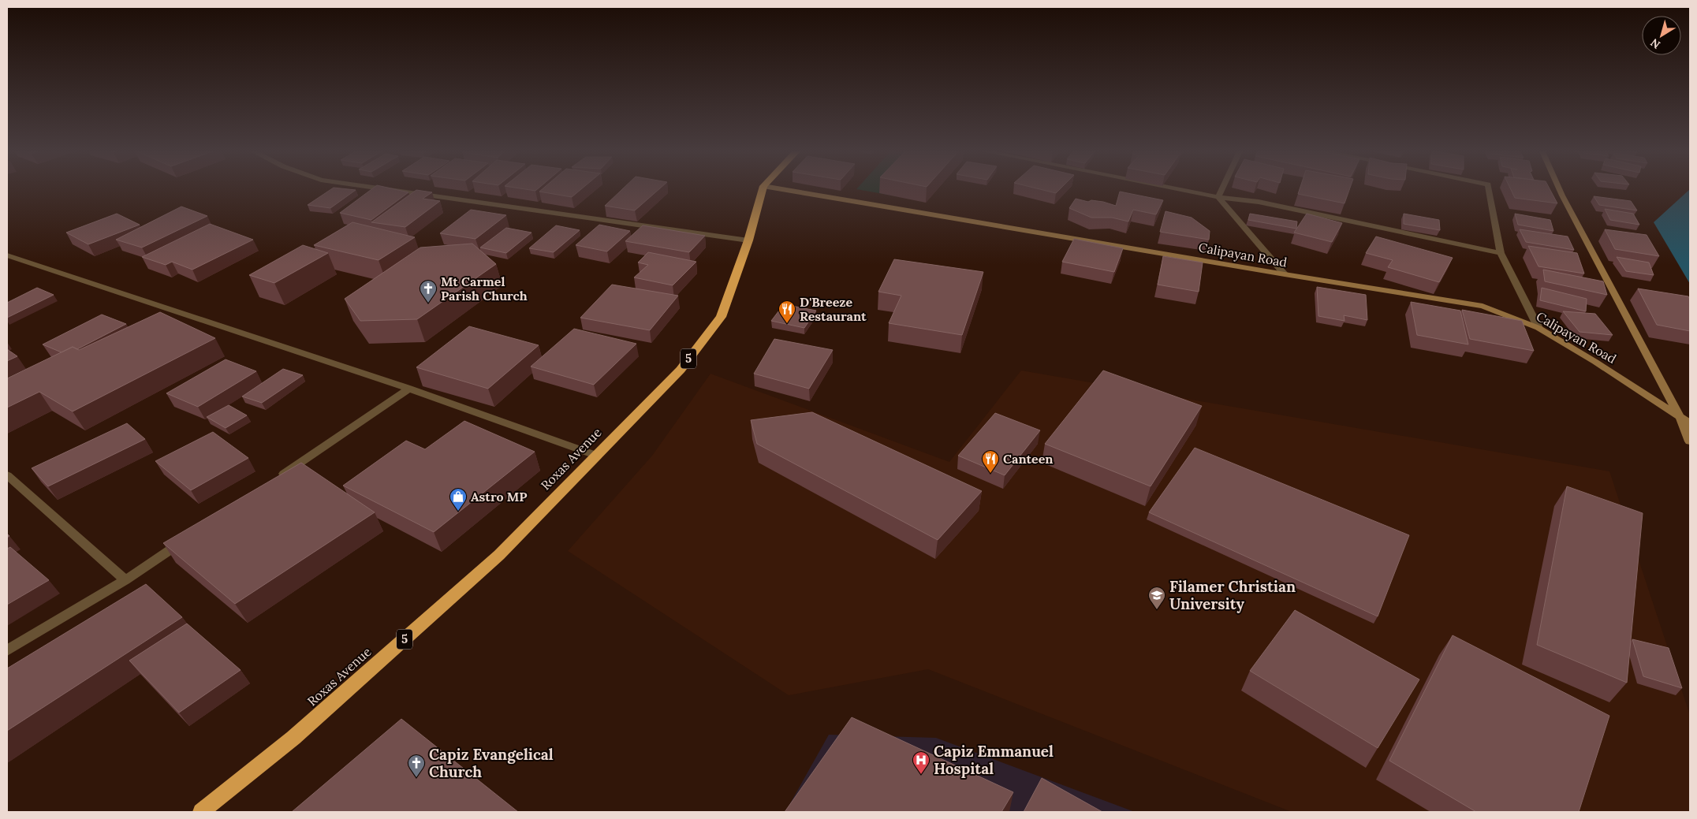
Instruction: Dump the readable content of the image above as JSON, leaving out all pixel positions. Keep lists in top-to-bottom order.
{
  "streets": {
    "highway": ["5", "Roxas Avenue"],
    "main road": ["Calipayan Road"]
  },
  "places": {
    "church": ["Mt Carmel Parish Church", "Capiz Evangelical Church"],
    "restaurant": ["D'Breeze Restaurant", "Canteen"],
    "shop": ["Astro MP"],
    "school or university": ["Filamer Christian University"],
    "hospital": ["Capiz Emmanuel Hospital"]
  },
  "north": "bottom left"
}
